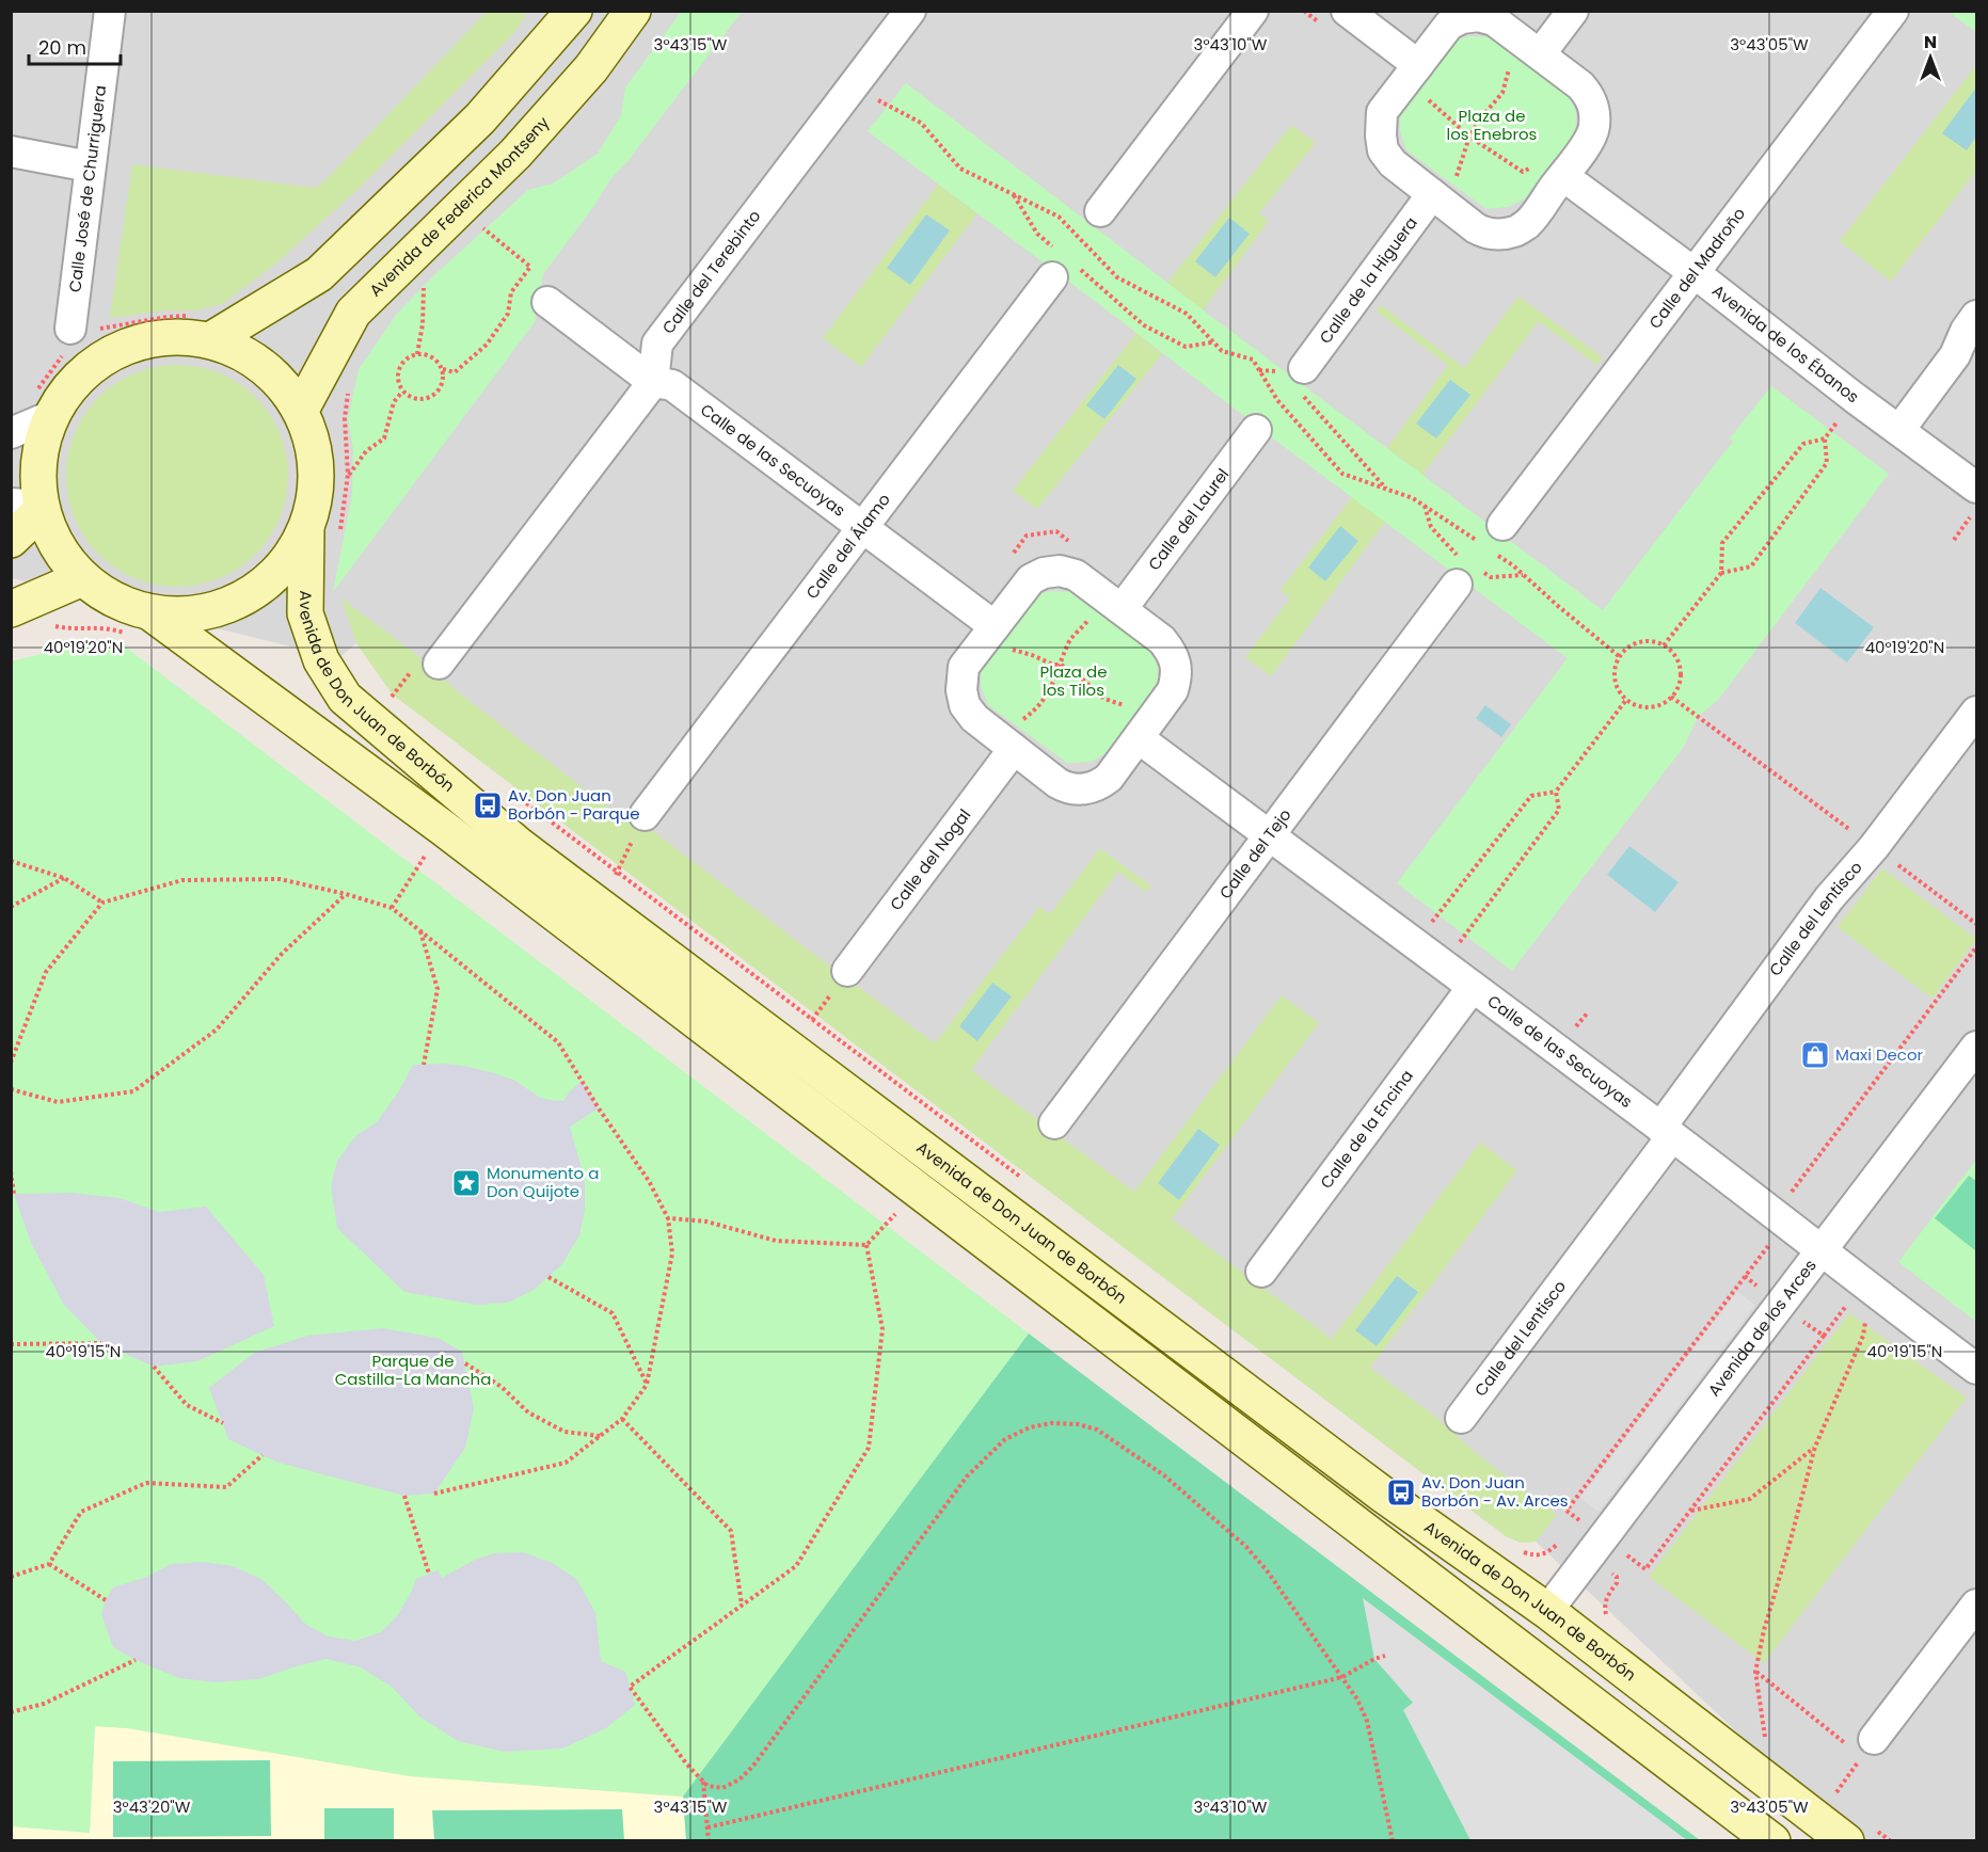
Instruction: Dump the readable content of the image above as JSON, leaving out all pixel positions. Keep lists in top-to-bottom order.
{
  "streets": {
    "street": [
      "Calle José de Churriguera",
      "Avenida de Federica Montseny",
      "Calle del Madroño",
      "Calle del Terebinto",
      "Calle de la Higuera",
      "Avenida de los Ébanos",
      "Calle de las Secuoyas",
      "Calle del Laurel",
      "Calle del Álamo",
      "Avenida de Don Juan de Borbón",
      "Calle del Tejo",
      "Calle del Nogal",
      "Calle del Lentisco",
      "Calle de la Encina",
      "Avenida de los Arces"
    ]
  },
  "crossings": [
    ["Calle del Madroño", "Avenida de los Ébanos"],
    ["Calle del Terebinto", "Calle de las Secuoyas"],
    ["Calle de las Secuoyas", "Calle del Álamo"],
    ["Calle de las Secuoyas", "Calle del Tejo"],
    ["Calle de las Secuoyas", "Calle del Lentisco"],
    ["Calle de las Secuoyas", "Calle de la Encina"],
    ["Calle de las Secuoyas", "Avenida de los Arces"],
    ["Avenida de Don Juan de Borbón", "Avenida de los Arces"]
  ],
  "parks": ["Plaza de los Enebros", "Plaza de los Tilos", "Parque de Castilla-La Mancha"],
  "places": {
    "bus stop": ["Av. Don Juan Borbón - Parque", "Av. Don Juan Borbón - Av. Arces"],
    "shop": ["Maxi Decor"],
    "place": ["Monumento a Don Quijote"]
  },
  "scale_bar": "20 m",
  "north": "top",
  "coordinates": [
    "3°43'15\"W",
    "3°43'10\"W",
    "3°43'05\"W",
    "40°19'20\"N",
    "40°19'15\"N",
    "3°43'20\"W"
  ]
}
